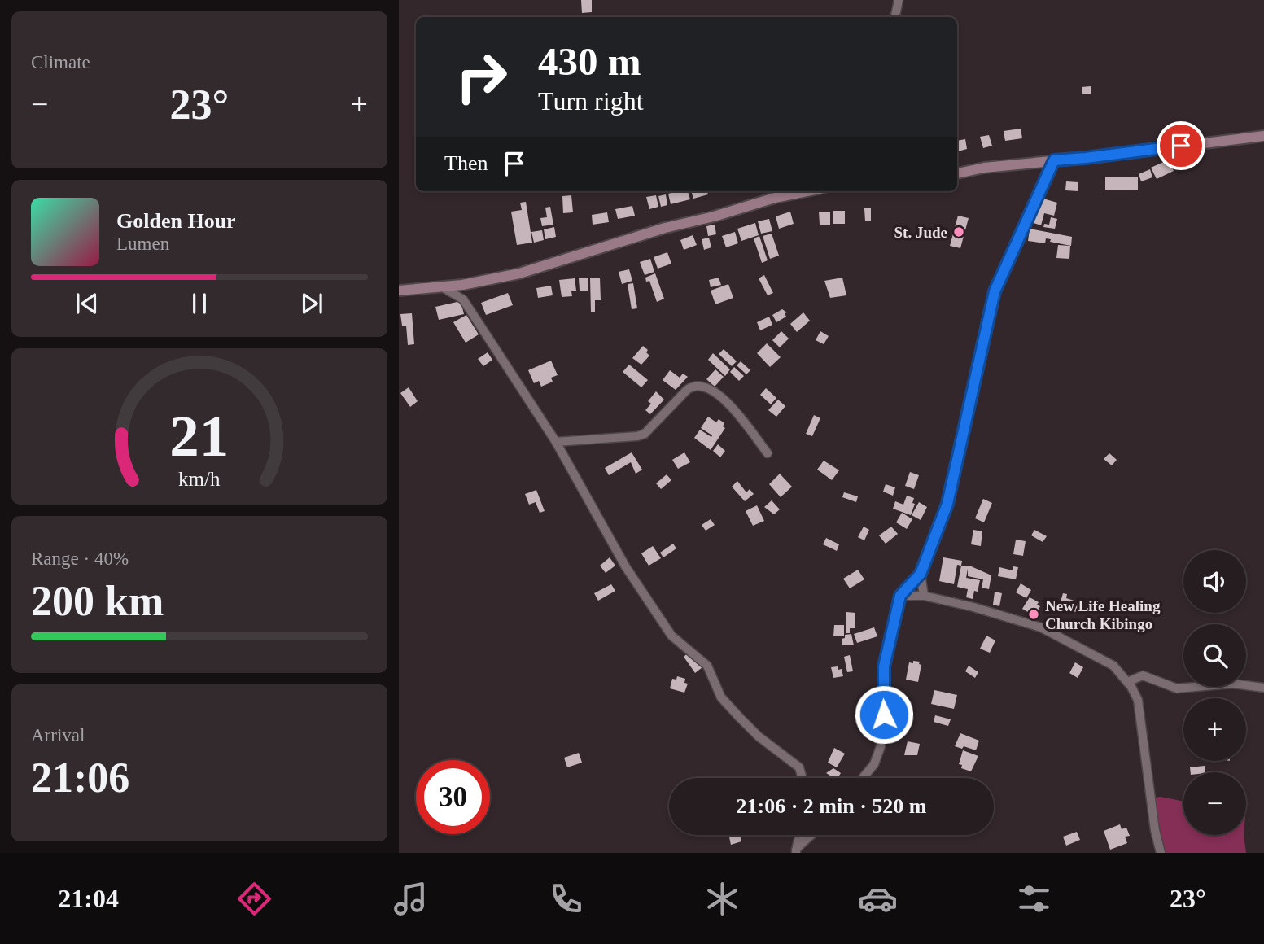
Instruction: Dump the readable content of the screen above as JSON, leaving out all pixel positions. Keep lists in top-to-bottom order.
{
  "places": ["St. Jude", "New Life Healing Church Kibingo"],
  "page": {
    "tile": [
      "Climate",
      ["Range · 40%", "200 km"],
      ["Arrival", "21:06"]
    ],
    "turn": ["430 m", "Turn right"],
    "heat": ["−", "23°", "+"],
    "then": "Then",
    "song": ["Golden Hour", "Lumen"],
    "map_buttons": ["+", "−"],
    "limit": "30",
    "trip": "21:06 · 2 min · 520 m",
    "tabs": ["21:04", "23°"],
    "gauge": ["21", "km/h"]
  }
}
